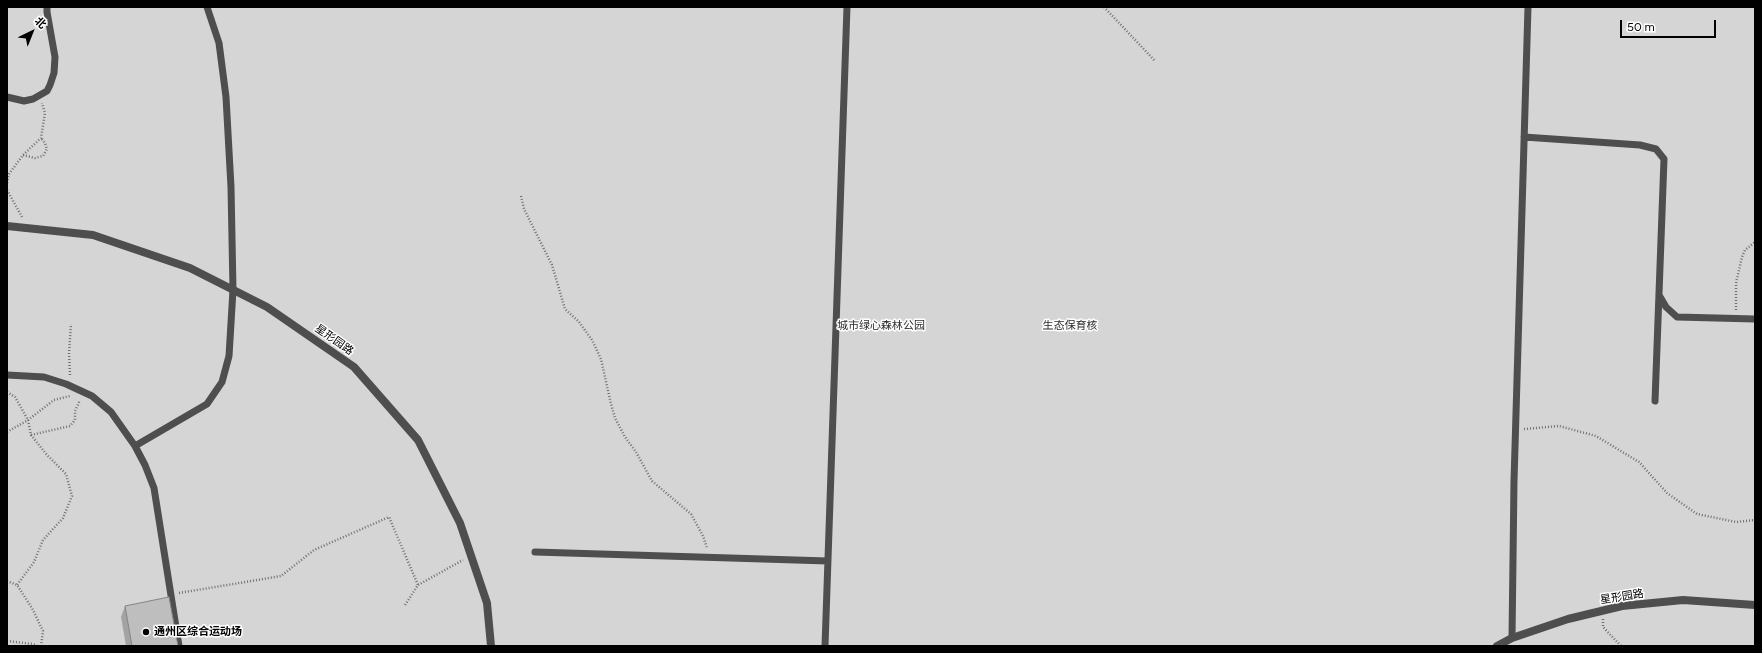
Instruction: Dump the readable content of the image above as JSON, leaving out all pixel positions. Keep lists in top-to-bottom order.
{
  "streets": {
    "street": ["星形园路"]
  },
  "parks": ["城市绿心森林公园", "生态保育核"],
  "places": ["通州区综合运动场"],
  "scale_bar": "50 m",
  "north": "top right"
}
